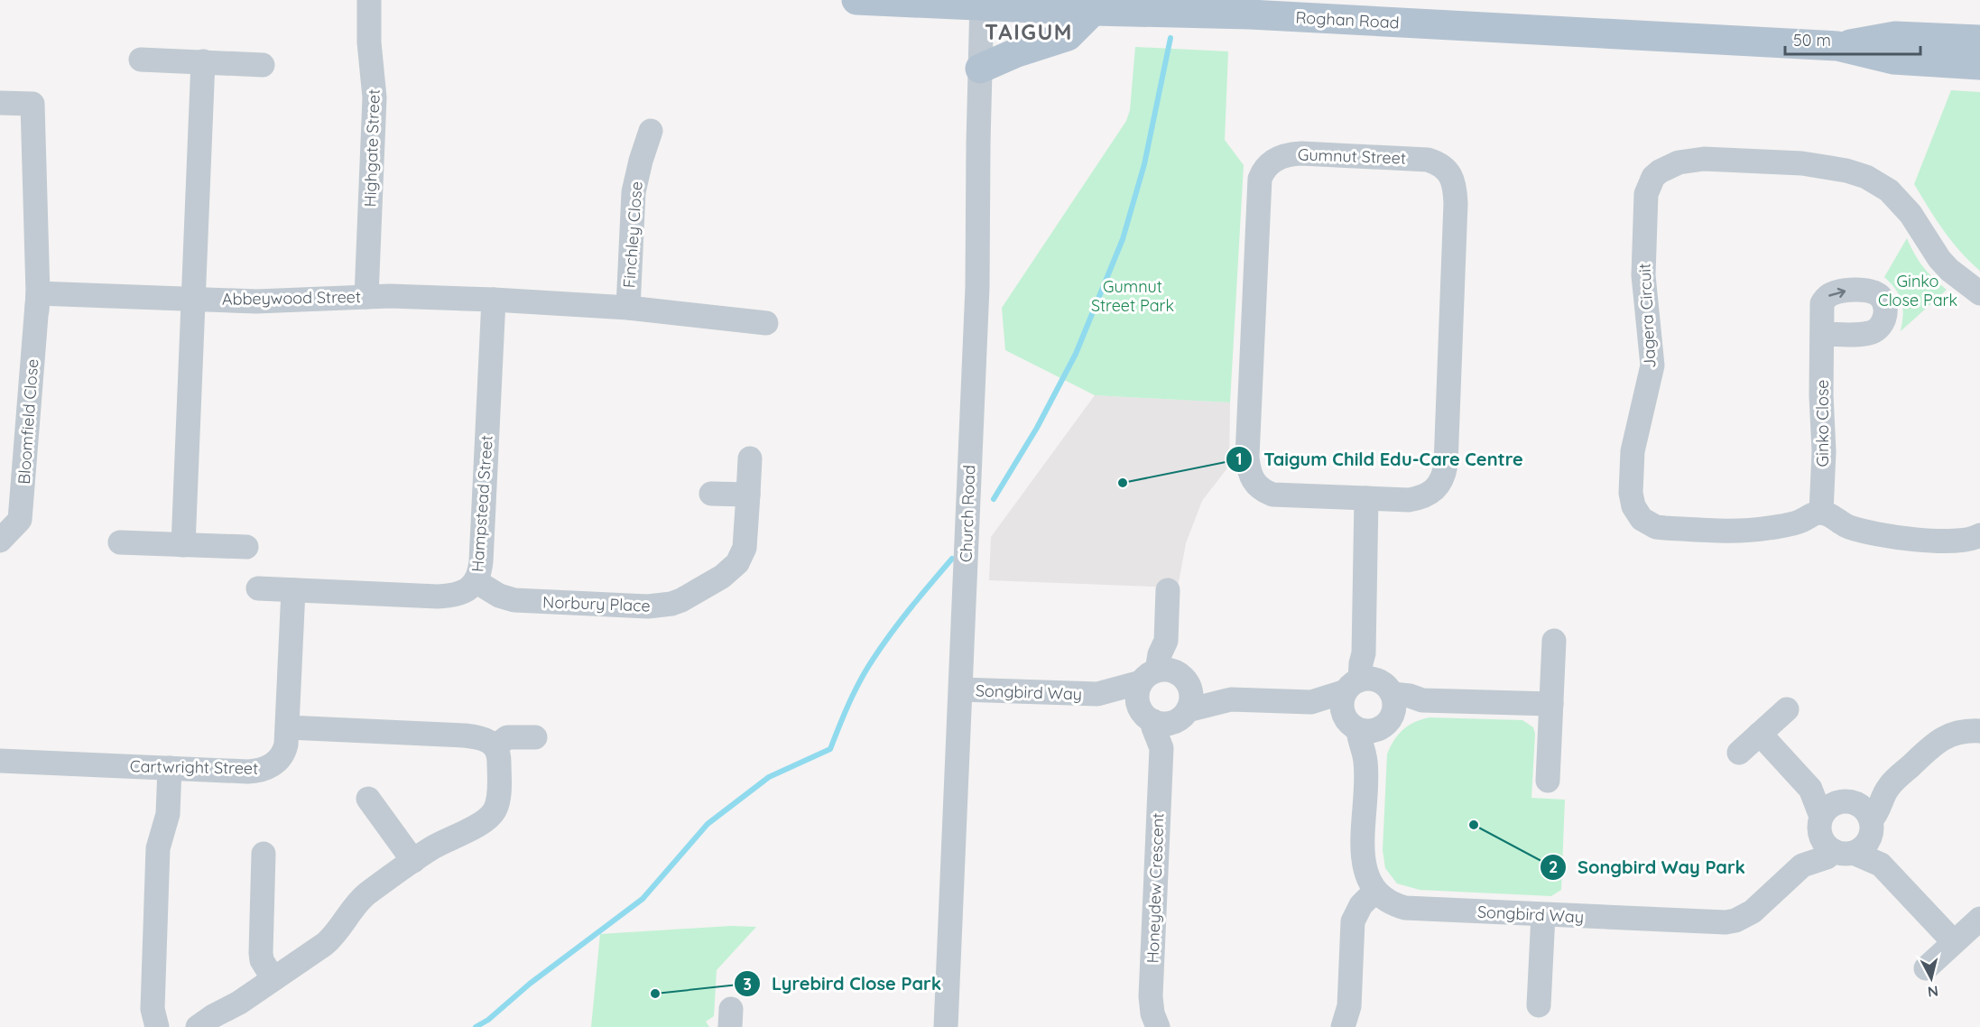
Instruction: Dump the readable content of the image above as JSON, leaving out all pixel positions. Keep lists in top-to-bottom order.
{
  "streets": {
    "main road": ["Roghan Road"],
    "street": [
      "Highgate Street",
      "Gumnut Street",
      "Finchley Close",
      "Abbeywood Street",
      "Jagera Circuit",
      "Bloomfield Close",
      "Ginko Close",
      "Hampstead Street",
      "Church Road",
      "Norbury Place",
      "Songbird Way",
      "Cartwright Street",
      "Honeydew Crescent"
    ]
  },
  "crossings": [
    ["Roghan Road", "Church Road"],
    ["Highgate Street", "Abbeywood Street"],
    ["Finchley Close", "Abbeywood Street"],
    ["Abbeywood Street", "Bloomfield Close"],
    ["Abbeywood Street", "Hampstead Street"],
    ["Jagera Circuit", "Ginko Close"],
    ["Hampstead Street", "Norbury Place"],
    ["Hampstead Street", "Cartwright Street"],
    ["Church Road", "Songbird Way"],
    ["Songbird Way", "Honeydew Crescent"]
  ],
  "districts": ["TAIGUM"],
  "parks": ["Ginko Close Park", "Gumnut Street Park"],
  "places": ["Taigum Child Edu-Care Centre", "Songbird Way Park", "Lyrebird Close Park"],
  "scale_bar": "50 m",
  "north": "bottom"
}
